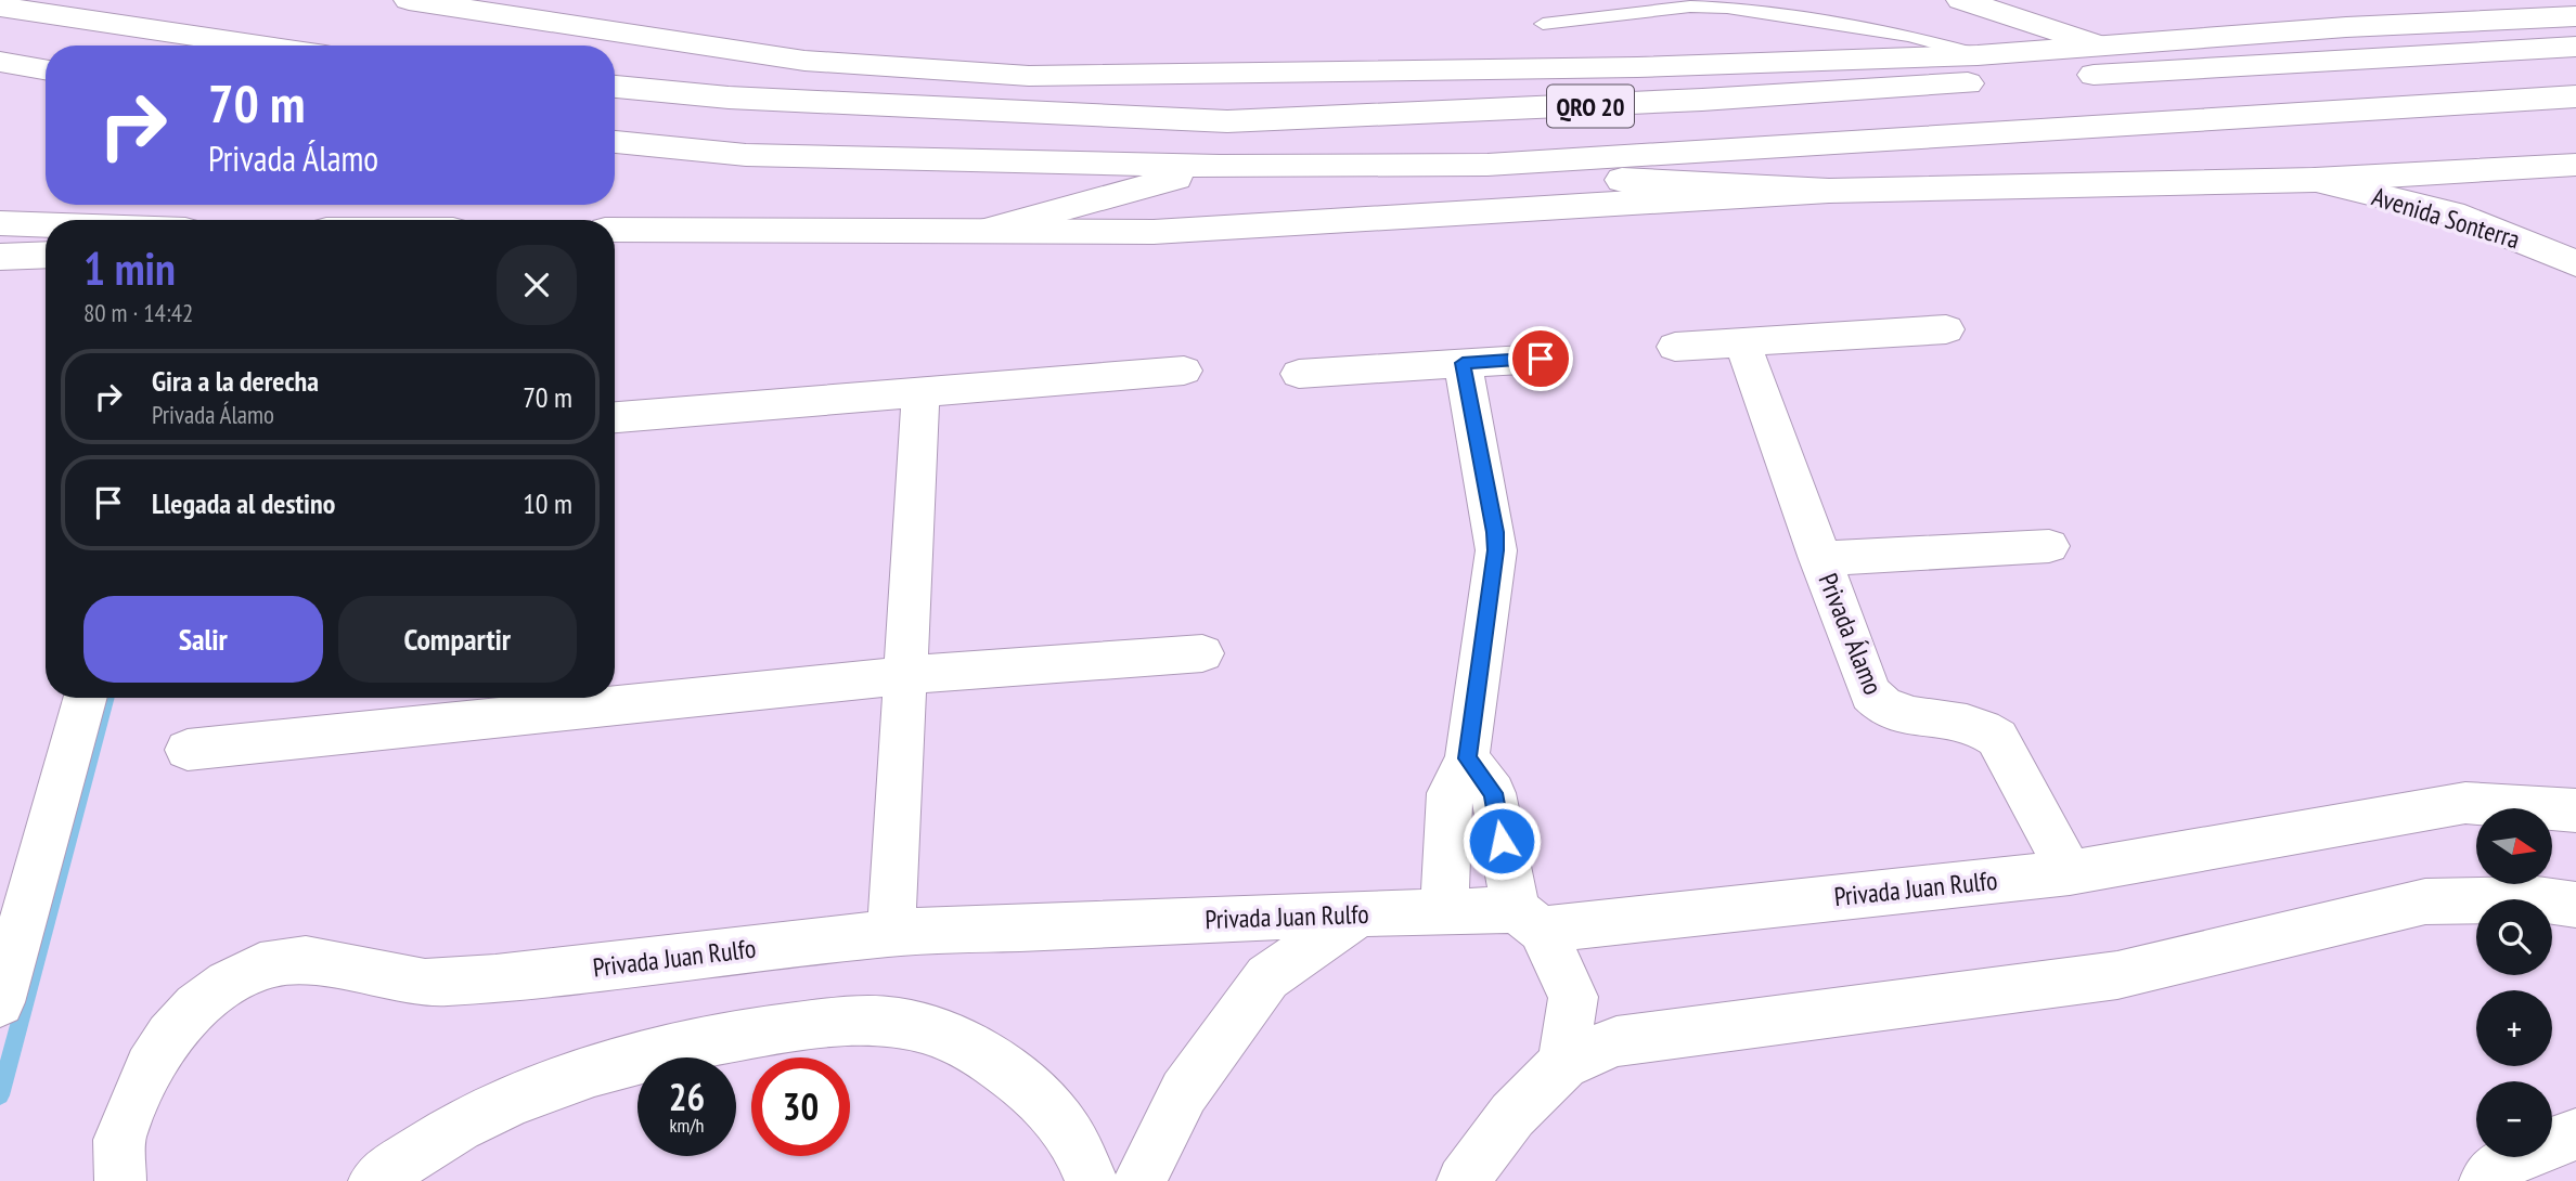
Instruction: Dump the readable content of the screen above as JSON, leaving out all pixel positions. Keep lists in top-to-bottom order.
{
  "streets": {
    "main road": [
      "QRO 20",
      "Avenida Sonterra",
      "Privada Álamo",
      "Privada Juan Rulfo"
    ]
  },
  "crossings": [
    ["Privada Álamo", "Privada Juan Rulfo"]
  ],
  "north": "right",
  "page": {
    "turn": ["70 m", "Privada Álamo"],
    "heading": ["1 min", "80 m · 14:42"],
    "list": [
      {
        "name": "Gira a la derecha",
        "note": "Privada Álamo",
        "value": "70 m"
      },
      {
        "name": "Llegada al destino",
        "value": "10 m"
      }
    ],
    "buttons": ["Salir", "Compartir"],
    "map_buttons": ["+", "−"],
    "speed": "26 km/h",
    "limit": "30"
  }
}
